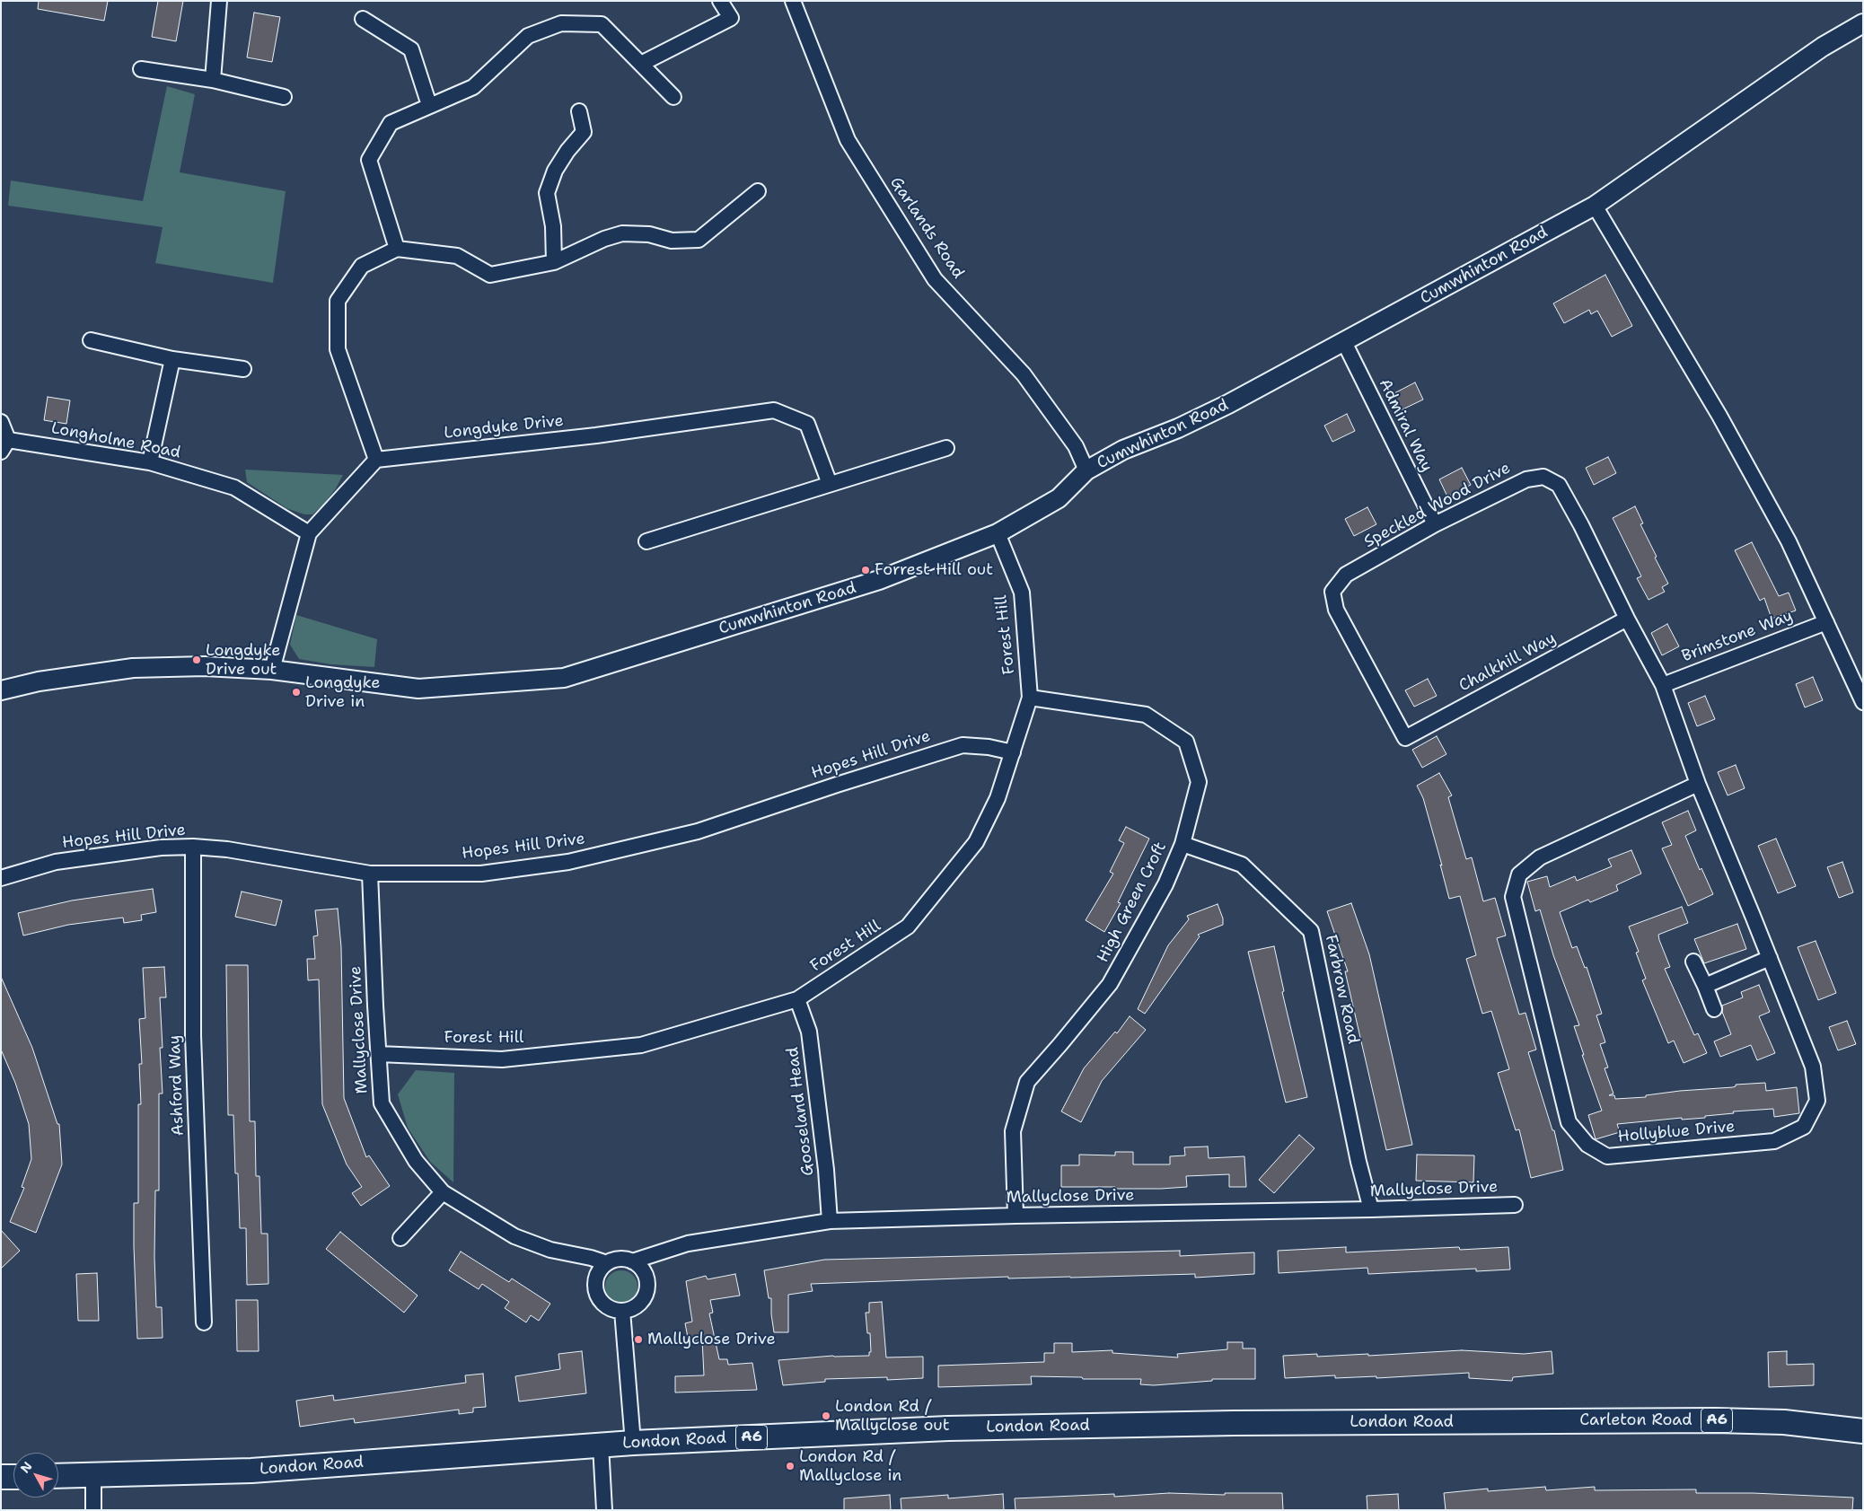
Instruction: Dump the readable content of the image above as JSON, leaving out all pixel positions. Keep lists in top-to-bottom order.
{
  "streets": {
    "main road": ["Carleton Road", "A6", "London Road"],
    "street": [
      "Garlands Road",
      "Cumwhinton Road",
      "Admiral Way",
      "Longdyke Drive",
      "Longholme Road",
      "Speckled Wood Drive",
      "Forest Hill",
      "Brimstone Way",
      "Chalkhill Way",
      "Hopes Hill Drive",
      "High Green Croft",
      "Farbrow Road",
      "Mallyclose Drive",
      "Ashford Way",
      "Gooseland Head",
      "Hollyblue Drive"
    ]
  },
  "crossings": [
    ["Garlands Road", "Cumwhinton Road"],
    ["Cumwhinton Road", "Admiral Way"],
    ["Cumwhinton Road", "Forest Hill"],
    ["Admiral Way", "Speckled Wood Drive"],
    ["Speckled Wood Drive", "Brimstone Way"],
    ["Speckled Wood Drive", "Chalkhill Way"],
    ["Speckled Wood Drive", "Hollyblue Drive"],
    ["Forest Hill", "Hopes Hill Drive"],
    ["Forest Hill", "High Green Croft"],
    ["Forest Hill", "Mallyclose Drive"],
    ["Forest Hill", "Gooseland Head"],
    ["Brimstone Way", "Hollyblue Drive"],
    ["Hopes Hill Drive", "Mallyclose Drive"],
    ["Hopes Hill Drive", "Ashford Way"],
    ["High Green Croft", "Farbrow Road"],
    ["High Green Croft", "Mallyclose Drive"],
    ["Farbrow Road", "Mallyclose Drive"],
    ["Mallyclose Drive", "Gooseland Head"],
    ["Carleton Road", "London Road"]
  ],
  "places": [
    "Forrest Hill out",
    "Longdyke Drive out",
    "Longdyke Drive in",
    "Mallyclose Drive",
    "London Rd / Mallyclose out",
    "London Rd / Mallyclose in"
  ],
  "north": "top left"
}
